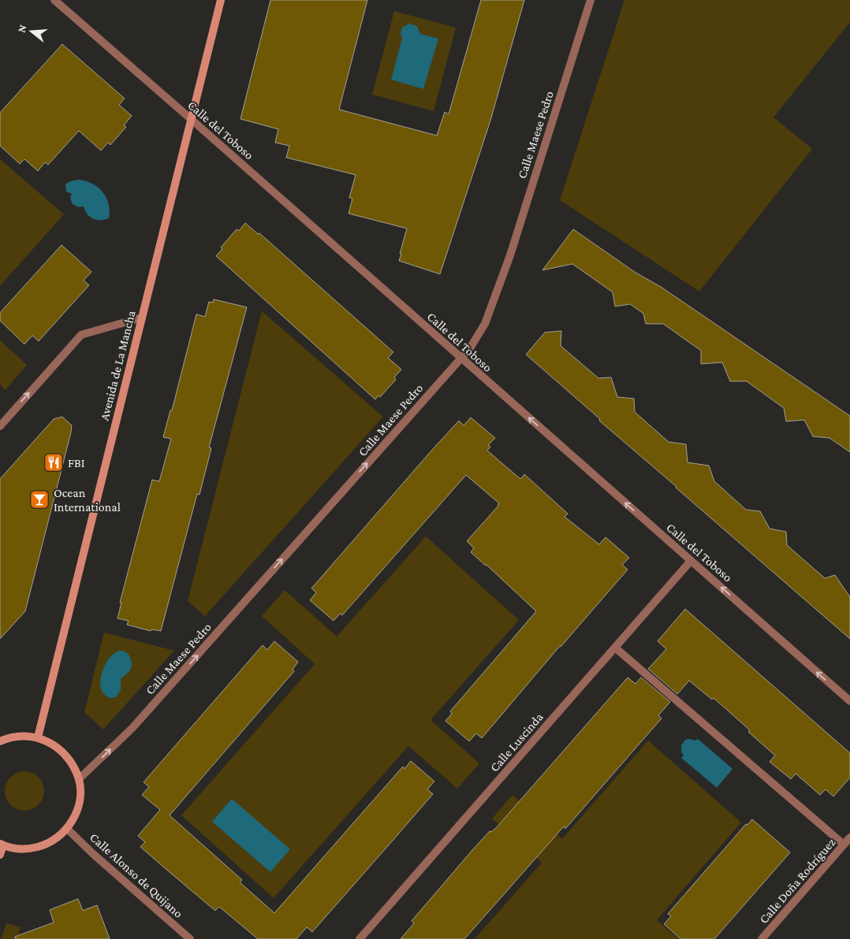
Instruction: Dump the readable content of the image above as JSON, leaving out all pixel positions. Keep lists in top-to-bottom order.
{
  "streets": {
    "main road": ["Avenida de La Mancha"],
    "street": [
      "Calle del Toboso",
      "Calle Maese Pedro",
      "Calle Luscinda",
      "Calle Alonso de Quijano",
      "Calle Doña Rodríguez"
    ]
  },
  "crossings": [
    ["Calle del Toboso", "Calle Maese Pedro"],
    ["Calle del Toboso", "Avenida de La Mancha"],
    ["Calle del Toboso", "Calle Luscinda"]
  ],
  "one_way": ["Calle del Toboso", "Calle Maese Pedro"],
  "places": {
    "restaurant": ["FBI"],
    "bar": ["Ocean International"]
  },
  "north": "left"
}
